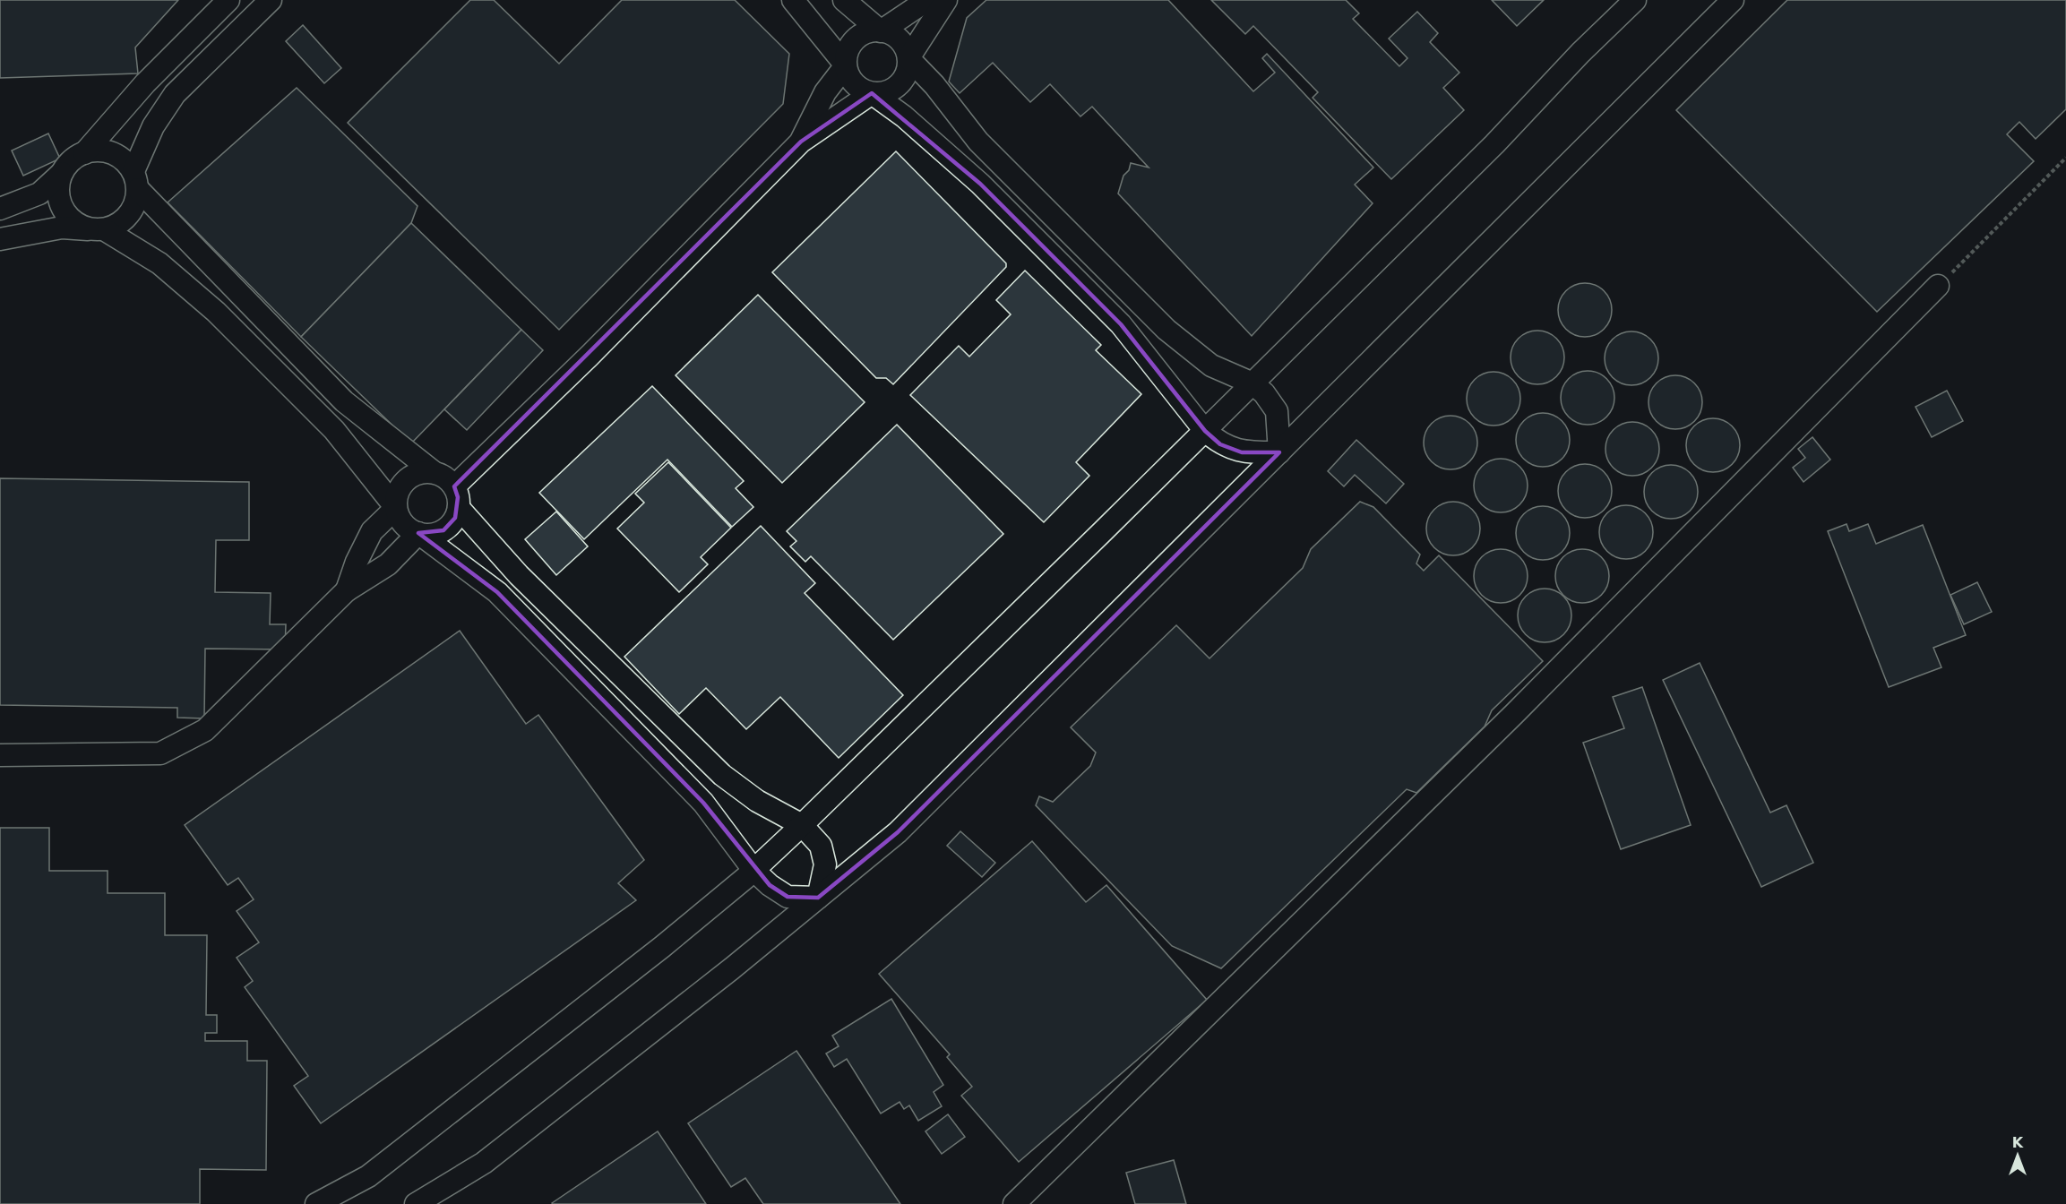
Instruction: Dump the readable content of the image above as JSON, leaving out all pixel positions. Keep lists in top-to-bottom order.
{
  "north": "top"
}
